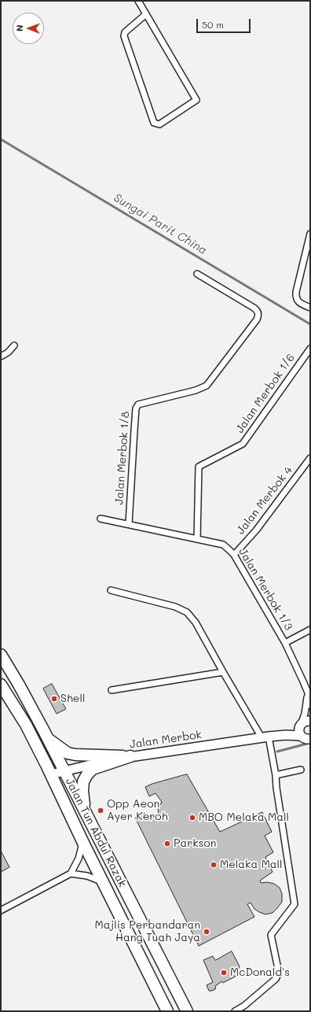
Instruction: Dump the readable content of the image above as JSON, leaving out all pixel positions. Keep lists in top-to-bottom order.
{
  "streets": {
    "highway": ["Jalan Tun Abdul Razak"],
    "street": [
      "Jalan Merbok 1/6",
      "Jalan Merbok 1/8",
      "Jalan Merbok 4",
      "Jalan Merbok 1/3",
      "Jalan Merbok"
    ]
  },
  "crossings": [
    ["Jalan Merbok 1/6", "Jalan Merbok 1/3"],
    ["Jalan Merbok 1/8", "Jalan Merbok 1/3"],
    ["Jalan Merbok 4", "Jalan Merbok 1/3"],
    ["Jalan Merbok", "Jalan Tun Abdul Razak"]
  ],
  "water": ["Sungai Parit China"],
  "places": [
    "Shell",
    "Opp Aeon Ayer Keroh",
    "MBO Melaka Mall",
    "Parkson",
    "Melaka Mall",
    "Majlis Perbandaran Hang Tuah Jaya",
    "McDonald's"
  ],
  "scale_bar": "50 m",
  "north": "left"
}
